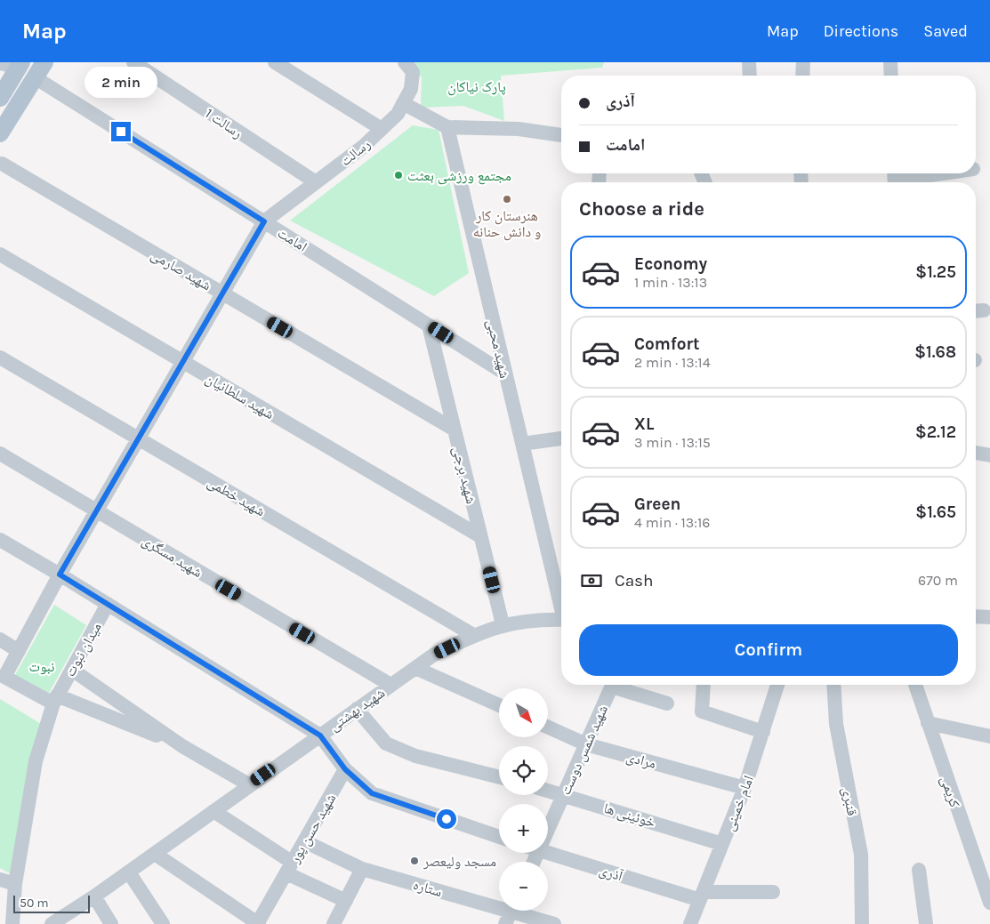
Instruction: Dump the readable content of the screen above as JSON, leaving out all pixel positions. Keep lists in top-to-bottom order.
{
  "streets": {
    "street": [
      "رسالت 1",
      "رسالت",
      "امامت",
      "شهید صارمی",
      "شهید محبی",
      "شهید سلطانیان",
      "شهید برجی",
      "شهید خطمی",
      "شهید مسگری",
      "میدان نبوت",
      "شهید بهشتی",
      "شهید شمس دوست",
      "مرادی",
      "کریمی",
      "قنبری",
      "امام خمینی",
      "خوئینی ها",
      "شهید حسن پور",
      "آذری",
      "ستاره"
    ]
  },
  "crossings": [
    ["رسالت 1", "رسالت"],
    ["رسالت", "امامت"],
    ["امامت", "شهید محبی"],
    ["امامت", "شهید برجی"],
    ["شهید صارمی", "شهید برجی"],
    ["شهید سلطانیان", "شهید برجی"],
    ["شهید برجی", "شهید بهشتی"],
    ["شهید خطمی", "شهید بهشتی"],
    ["شهید مسگری", "شهید بهشتی"],
    ["شهید شمس دوست", "مرادی"],
    ["شهید شمس دوست", "خوئینی ها"],
    ["مرادی", "امام خمینی"],
    ["امام خمینی", "خوئینی ها"],
    ["امام خمینی", "آذری"],
    ["شهید حسن پور", "ستاره"]
  ],
  "parks": ["پارک نیاکان", "نبوت"],
  "places": ["مجتمع ورزشی بعثت", "هنرستان کار و دانش حنانه", "مسجد ولیعصر"],
  "scale_bar": "50 m",
  "north": "bottom right",
  "page": {
    "header": "Map",
    "nav": ["Map", "Directions", "Saved"],
    "bubble": "2 min",
    "banner": ["آذری", "امامت"],
    "heading": "Choose a ride",
    "list": [
      {
        "name": "Economy",
        "note": "1 min · 13:13",
        "value": "$1.25"
      },
      {
        "name": "Comfort",
        "note": "2 min · 13:14",
        "value": "$1.68"
      },
      {
        "name": "XL",
        "note": "3 min · 13:15",
        "value": "$2.12"
      },
      {
        "name": "Green",
        "note": "4 min · 13:16",
        "value": "$1.65"
      }
    ],
    "pay": ["Cash", "670 m"],
    "buttons": "Confirm",
    "map_buttons": ["+", "−"],
    "scale": "50 m"
  }
}
